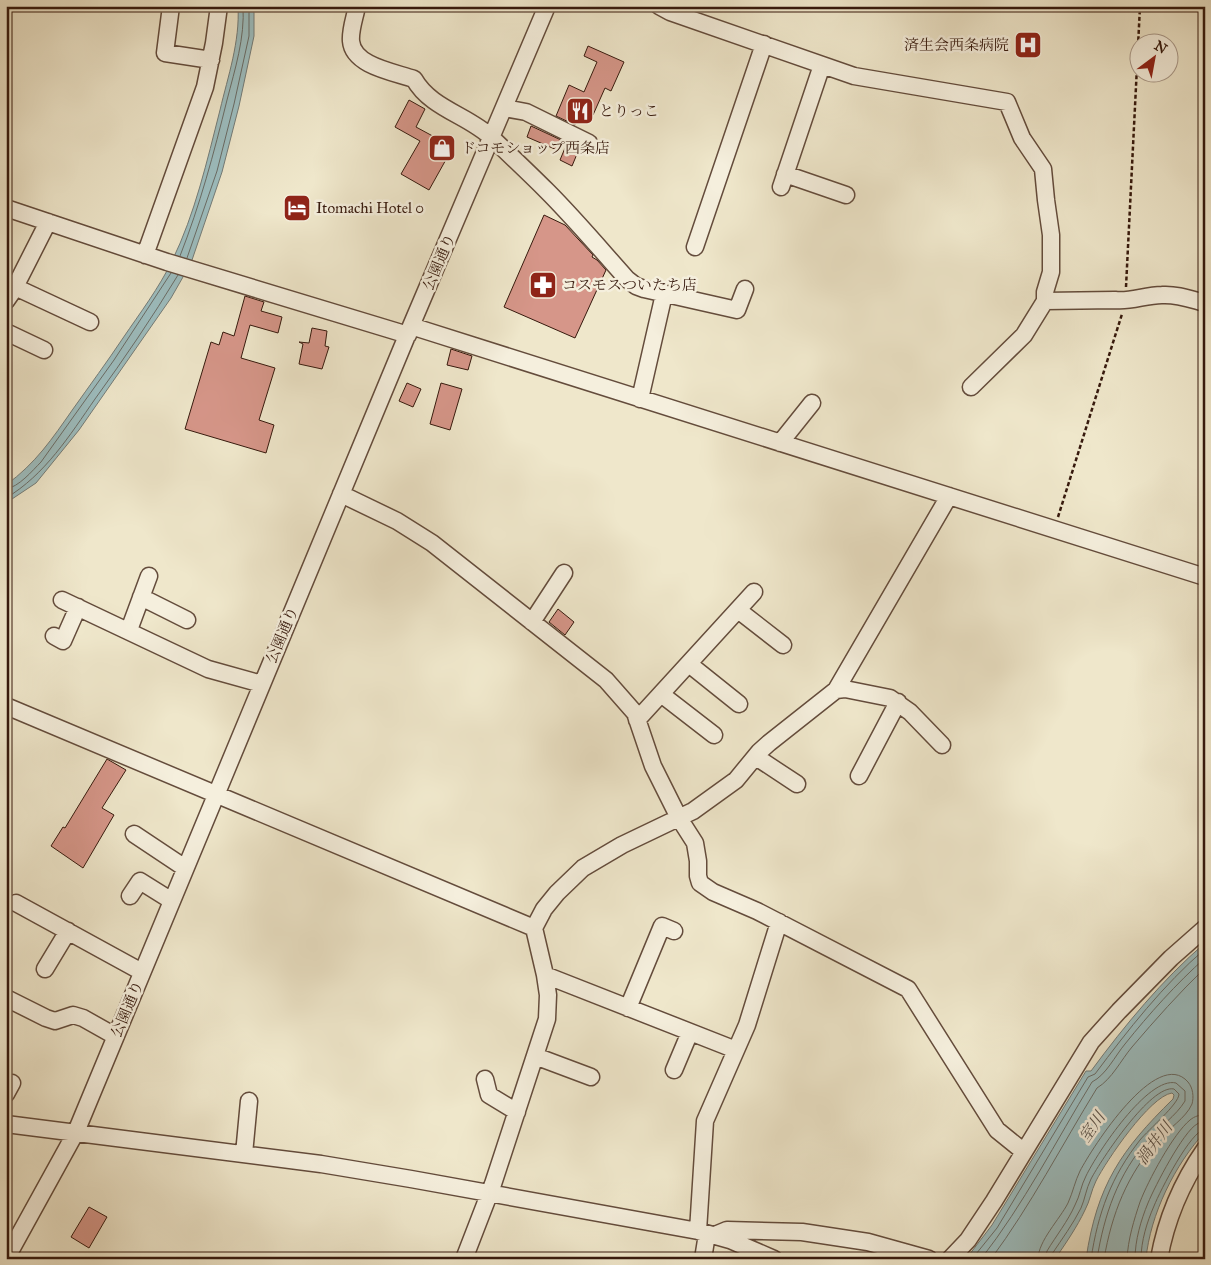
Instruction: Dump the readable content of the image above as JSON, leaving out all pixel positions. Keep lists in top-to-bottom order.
{
  "streets": {
    "street": ["公園通り"]
  },
  "water": ["室川", "渦井川"],
  "places": {
    "hospital": ["済生会西条病院"],
    "restaurant": ["とりっこ"],
    "shop": ["ドコモショップ西条店"],
    "hotel": ["Itomachi Hotel 0"],
    "pharmacy": ["コスモスついたち店"]
  },
  "north": "top right"
}
